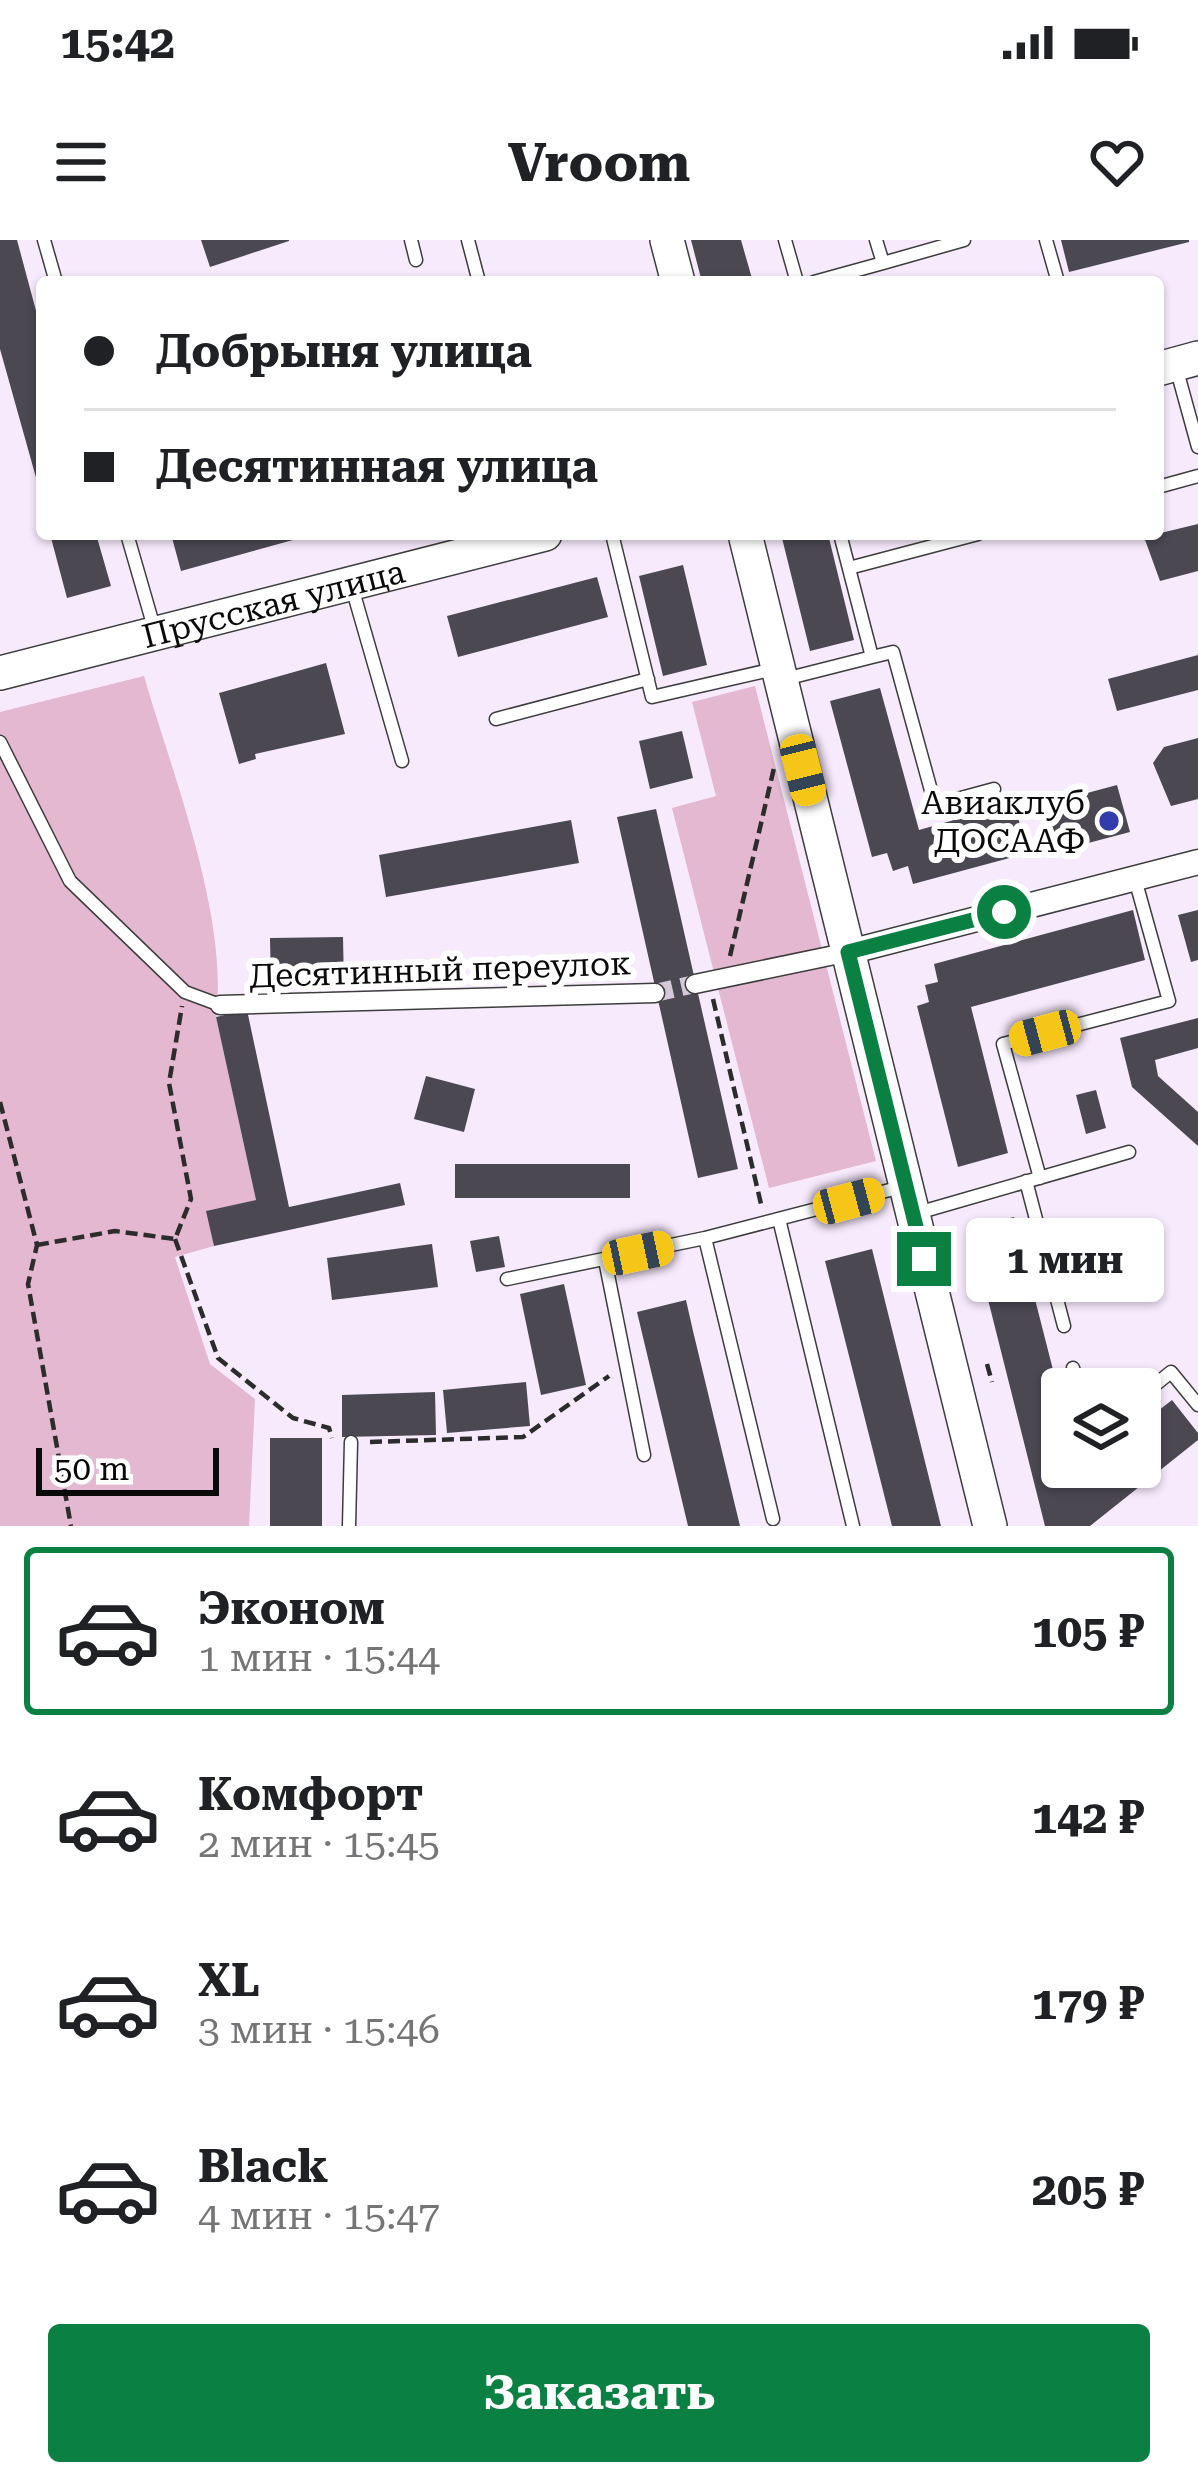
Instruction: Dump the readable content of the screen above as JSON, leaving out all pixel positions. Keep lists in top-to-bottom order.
{
  "streets": {
    "street": ["Прусская улица", "Десятинный переулок"]
  },
  "places": ["Авиаклуб ДОСААФ"],
  "scale_bar": "50 m",
  "page": {
    "status": "15:42",
    "header": "Vroom",
    "banner": ["Добрыня улица", "Десятинная улица"],
    "bubble": "1 мин",
    "scale": "50 m",
    "list": [
      {
        "name": "Эконом",
        "note": "1 мин · 15:44",
        "value": "105 ₽"
      },
      {
        "name": "Комфорт",
        "note": "2 мин · 15:45",
        "value": "142 ₽"
      },
      {
        "name": "XL",
        "note": "3 мин · 15:46",
        "value": "179 ₽"
      },
      {
        "name": "Black",
        "note": "4 мин · 15:47",
        "value": "205 ₽"
      }
    ],
    "buttons": "Заказать"
  }
}
